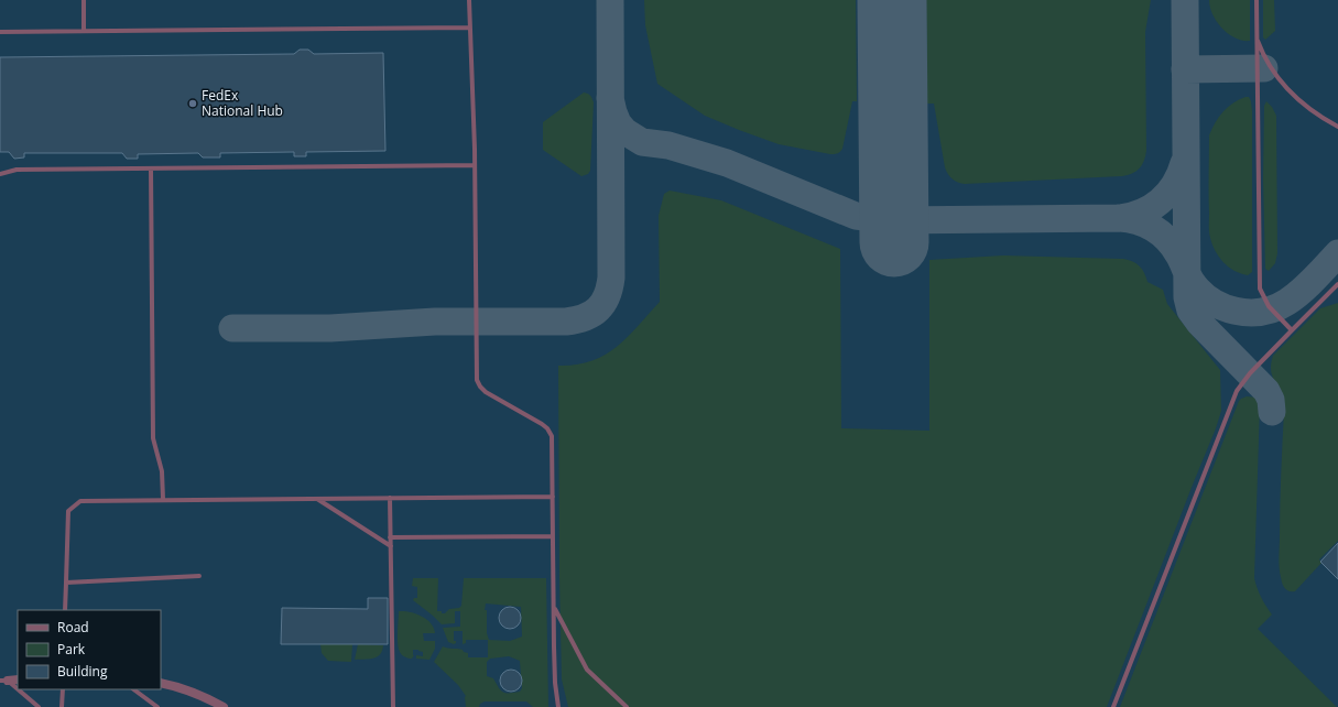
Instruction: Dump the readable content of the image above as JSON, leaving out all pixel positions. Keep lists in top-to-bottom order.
{
  "places": ["FedEx National Hub"],
  "legend": ["Road", "Park", "Building"]
}
